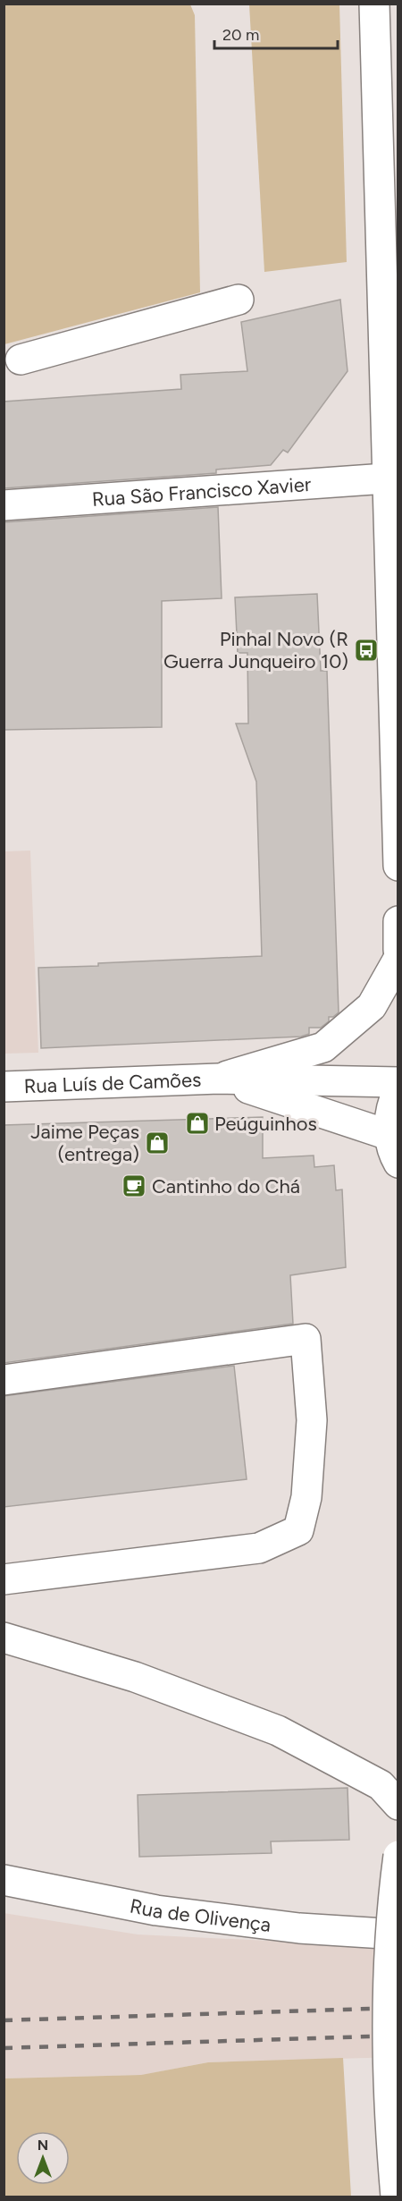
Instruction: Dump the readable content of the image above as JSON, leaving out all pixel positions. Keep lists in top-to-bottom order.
{
  "streets": {
    "street": ["Rua São Francisco Xavier", "Rua Luís de Camões", "Rua de Olivença"]
  },
  "places": {
    "bus stop": ["Pinhal Novo (R Guerra Junqueiro 10)"],
    "shop": ["Peúguinhos", "Jaime Peças (entrega)"],
    "cafe": ["Cantinho do Chá"]
  },
  "scale_bar": "20 m",
  "north": "top"
}
